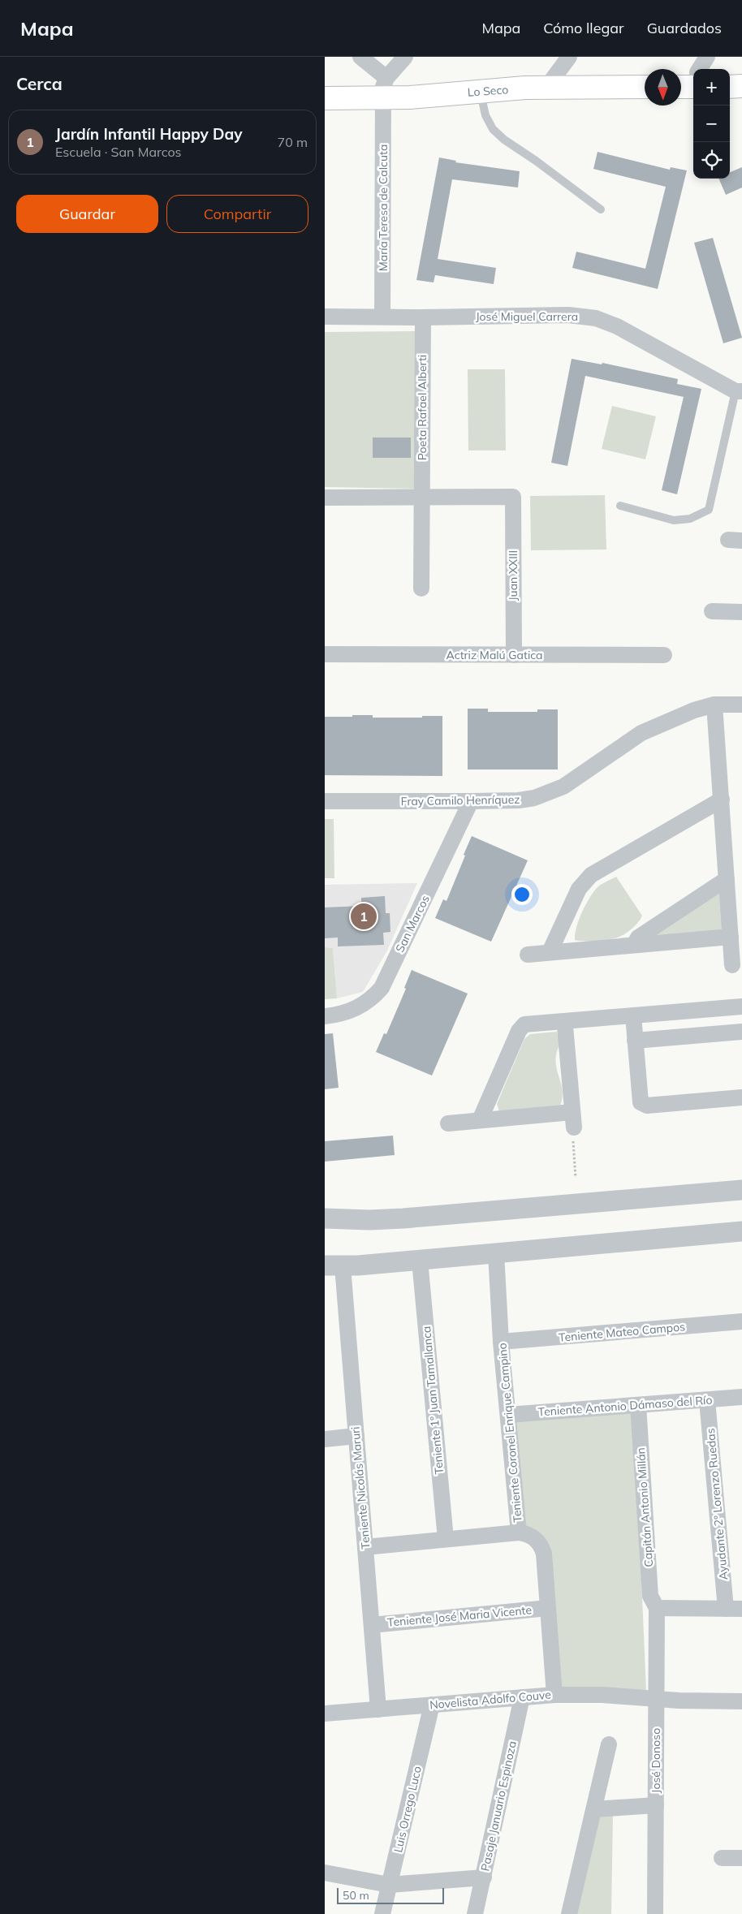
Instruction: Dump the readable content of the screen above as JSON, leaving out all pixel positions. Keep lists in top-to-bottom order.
{
  "streets": {
    "main road": ["Lo Seco"],
    "street": [
      "María Teresa de Calcuta",
      "José Miguel Carrera",
      "Poeta Rafael Alberti",
      "Juan XXIII",
      "Actriz Malú Gatica",
      "Fray Camilo Henríquez",
      "San Marcos",
      "Teniente Mateo Campos",
      "Teniente 1º Juan Tamallanca",
      "Teniente Antonio Dámaso del Río",
      "Teniente Coronel Enrique Campino",
      "Teniente Nicolás Maruri",
      "Ayudante 2º Lorenzo Ruedas",
      "Capitán Antonio Millán",
      "Teniente José Maria Vicente",
      "Novelista Adolfo Couve",
      "José Donoso",
      "Pasaje Januario Espinoza",
      "Luis Orrego Luco"
    ]
  },
  "crossings": [
    ["Lo Seco", "María Teresa de Calcuta"],
    ["María Teresa de Calcuta", "José Miguel Carrera"],
    ["José Miguel Carrera", "Poeta Rafael Alberti"],
    ["Poeta Rafael Alberti", "Juan XXIII"],
    ["Juan XXIII", "Actriz Malú Gatica"],
    ["Fray Camilo Henríquez", "San Marcos"],
    ["Teniente Mateo Campos", "Teniente Coronel Enrique Campino"],
    ["Teniente Antonio Dámaso del Río", "Teniente Coronel Enrique Campino"],
    ["Teniente Antonio Dámaso del Río", "Ayudante 2º Lorenzo Ruedas"],
    ["Teniente Antonio Dámaso del Río", "Capitán Antonio Millán"],
    ["Teniente Coronel Enrique Campino", "Teniente José Maria Vicente"],
    ["Teniente Coronel Enrique Campino", "Novelista Adolfo Couve"],
    ["Teniente Nicolás Maruri", "Teniente José Maria Vicente"],
    ["Teniente Nicolás Maruri", "Novelista Adolfo Couve"],
    ["Capitán Antonio Millán", "José Donoso"],
    ["Novelista Adolfo Couve", "José Donoso"],
    ["Novelista Adolfo Couve", "Pasaje Januario Espinoza"],
    ["Novelista Adolfo Couve", "Luis Orrego Luco"]
  ],
  "scale_bar": "50 m",
  "north": "bottom",
  "page": {
    "header": "Mapa",
    "nav": ["Mapa", "Cómo llegar", "Guardados"],
    "heading": "Cerca",
    "map_buttons": ["+", "−"],
    "list": [
      {
        "mark": "1",
        "name": "Jardín Infantil Happy Day",
        "note": "Escuela · San Marcos",
        "value": "70 m"
      }
    ],
    "buttons": ["Guardar", "Compartir"],
    "pins": "1",
    "scale": "50 m"
  }
}
